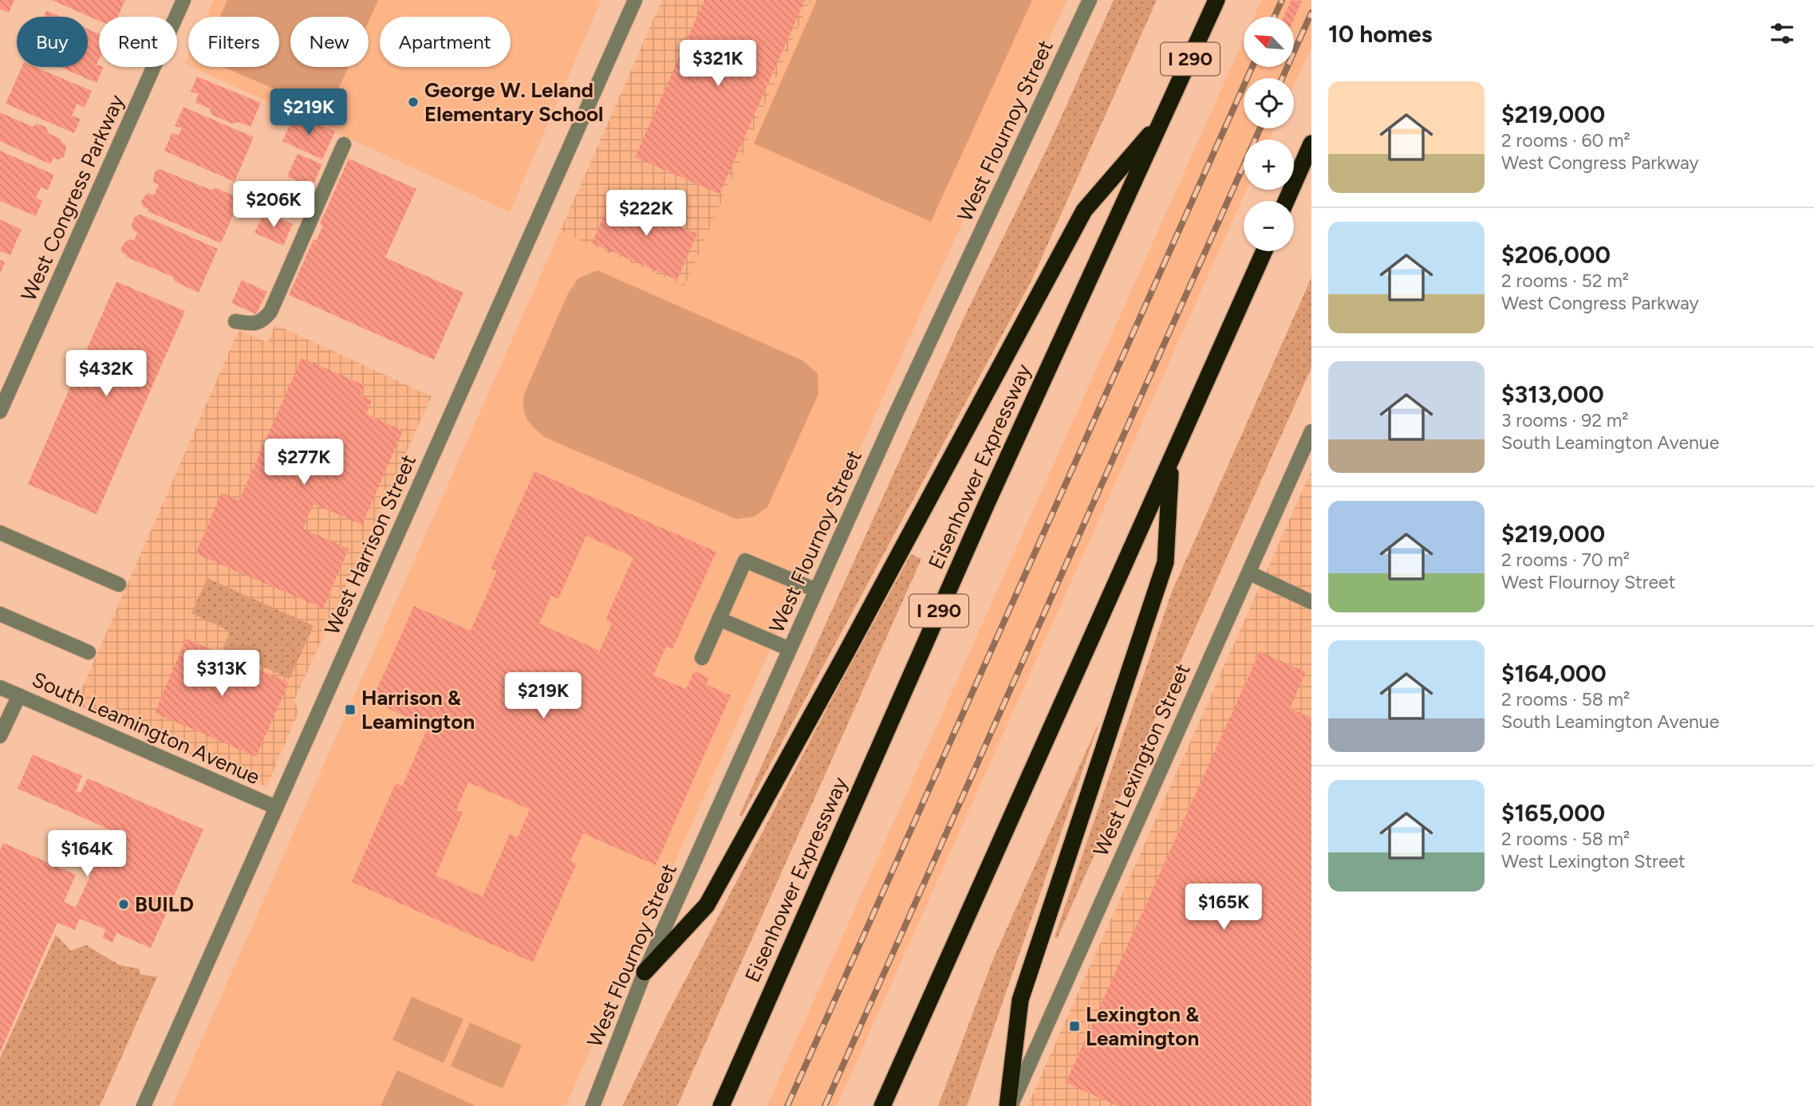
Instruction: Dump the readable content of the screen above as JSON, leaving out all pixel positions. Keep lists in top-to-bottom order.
{
  "streets": {
    "highway": ["I 290", "Eisenhower Expressway"],
    "street": [
      "West Flournoy Street",
      "West Congress Parkway",
      "West Harrison Street",
      "South Leamington Avenue",
      "West Lexington Street"
    ]
  },
  "crossings": [
    ["West Harrison Street", "South Leamington Avenue"]
  ],
  "places": {
    "other": ["George W. Leland Elementary School", "BUILD"],
    "transit": ["Harrison & Leamington", "Lexington & Leamington"]
  },
  "north": "top left",
  "page": {
    "heading": "10 homes",
    "map_buttons": ["+", "−"],
    "chip": [
      "Buy",
      "Rent",
      "Filters",
      "New",
      "Apartment"
    ],
    "price": [
      "$321K",
      "$219K",
      "$206K",
      "$222K",
      "$432K",
      "$277K",
      "$313K",
      "$219K",
      "$164K",
      "$165K"
    ],
    "list": [
      {
        "name": "$219,000",
        "note": "2 rooms · 60 m² · West Congress Parkway"
      },
      {
        "name": "$206,000",
        "note": "2 rooms · 52 m² · West Congress Parkway"
      },
      {
        "name": "$313,000",
        "note": "3 rooms · 92 m² · South Leamington Avenue"
      },
      {
        "name": "$219,000",
        "note": "2 rooms · 70 m² · West Flournoy Street"
      },
      {
        "name": "$164,000",
        "note": "2 rooms · 58 m² · South Leamington Avenue"
      },
      {
        "name": "$165,000",
        "note": "2 rooms · 58 m² · West Lexington Street"
      }
    ]
  }
}
